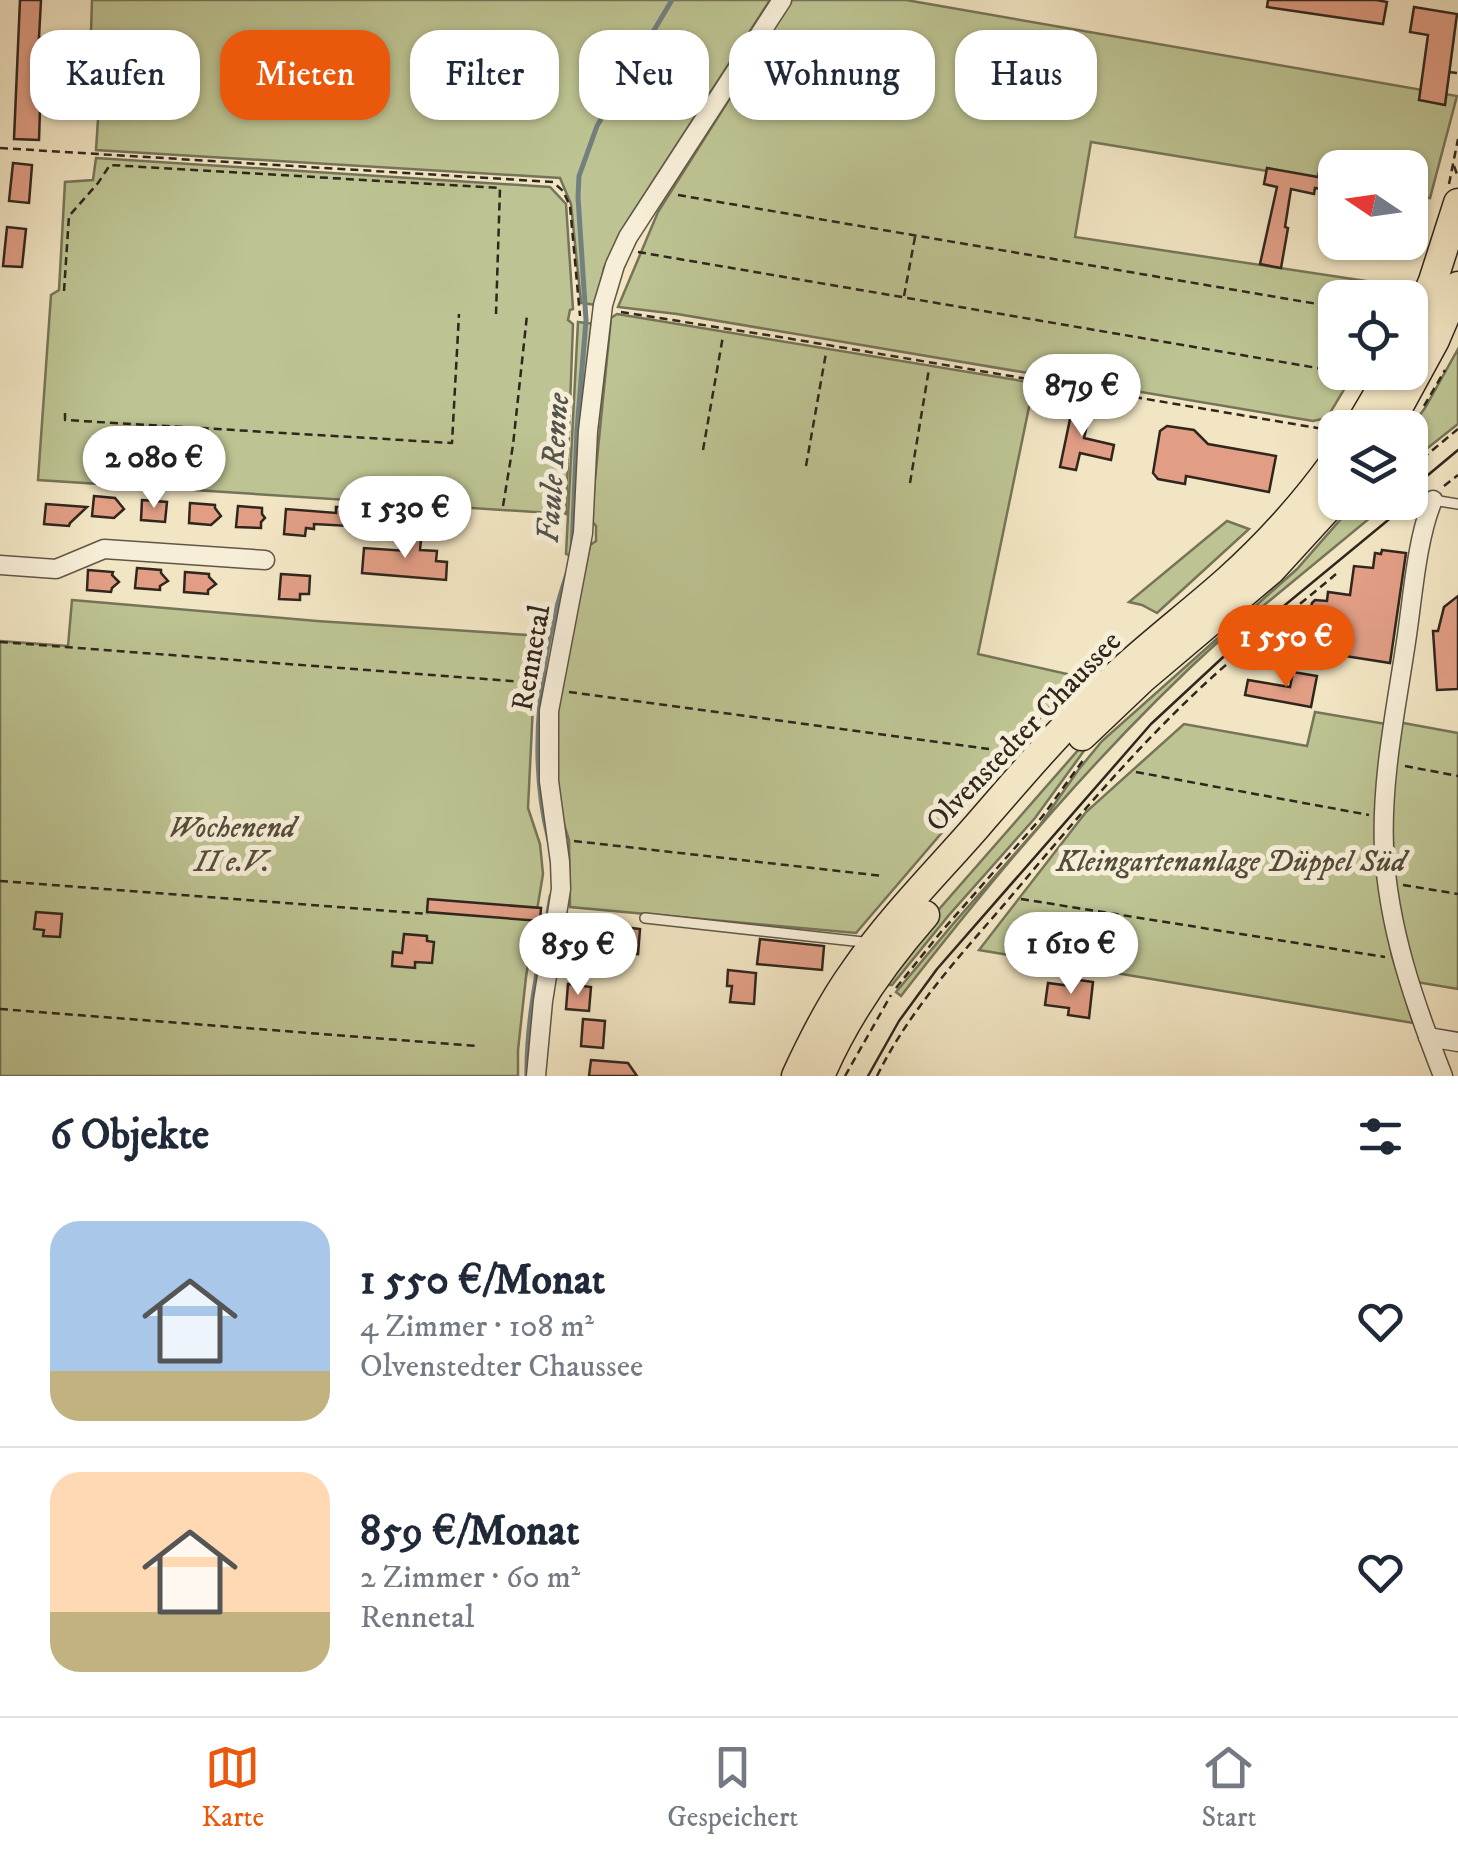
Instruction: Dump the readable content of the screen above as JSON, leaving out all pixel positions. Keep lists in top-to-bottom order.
{
  "streets": {
    "main road": ["Olvenstedter Chaussee"],
    "street": ["Rennetal"]
  },
  "water": ["Faule Renne"],
  "parks": ["Wochenend II e.V.", "Kleingartenanlage Düppel Süd"],
  "north": "left",
  "page": {
    "chip": [
      "Kaufen",
      "Mieten",
      "Filter",
      "Neu",
      "Wohnung",
      "Haus"
    ],
    "price": [
      "879 €",
      "2 080 €",
      "1 530 €",
      "1 550 €",
      "1 610 €",
      "859 €"
    ],
    "heading": "6 Objekte",
    "list": [
      {
        "name": "1 550 €/Monat",
        "note": "4 Zimmer · 108 m² · Olvenstedter Chaussee"
      },
      {
        "name": "859 €/Monat",
        "note": "2 Zimmer · 60 m² · Rennetal"
      }
    ],
    "tabs": ["Karte", "Gespeichert", "Start"]
  }
}
